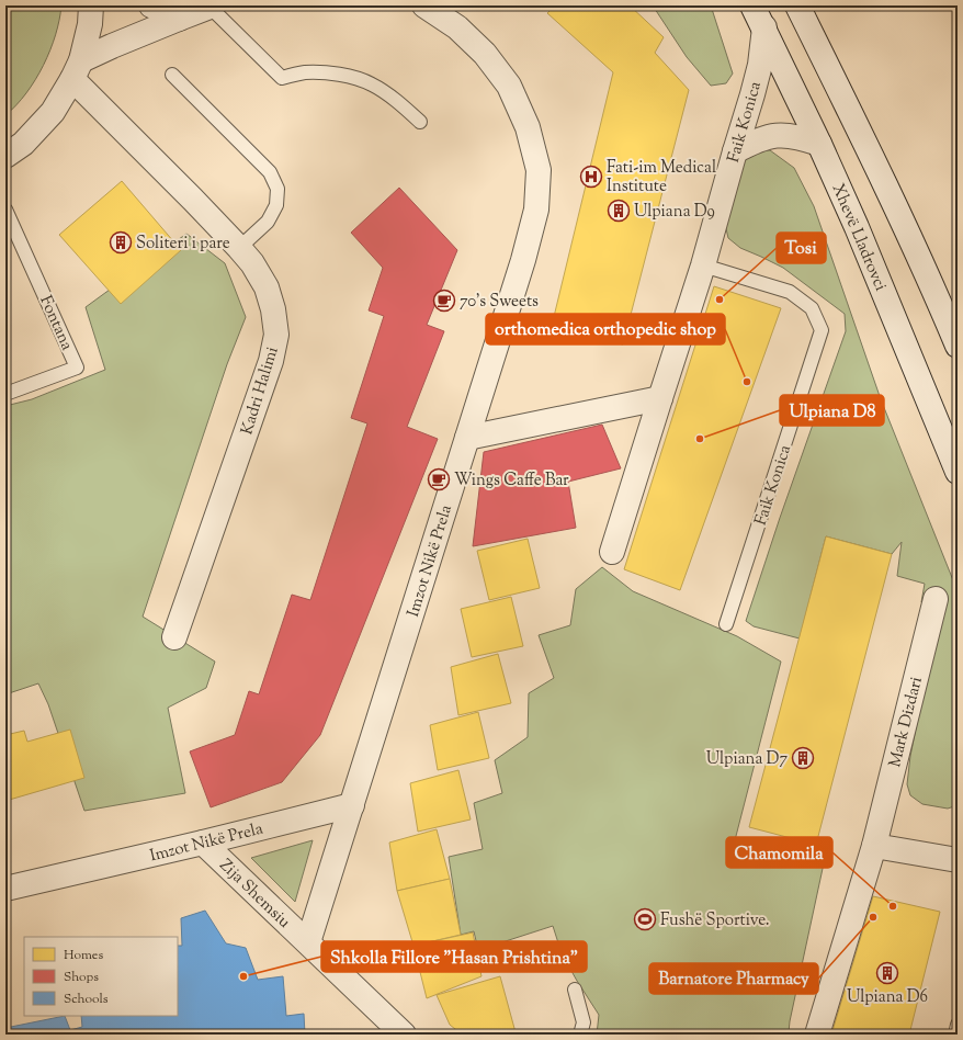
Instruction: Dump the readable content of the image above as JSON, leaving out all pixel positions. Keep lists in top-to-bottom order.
{
  "streets": {
    "street": [
      "Faik Konica",
      "Xhevë Lladrovci",
      "Kadri Halimi",
      "Imzot Nikë Prela",
      "Mark Dizdari",
      "Zija Shemsiu"
    ],
    "lane": ["Fontana"]
  },
  "crossings": [
    ["Faik Konica", "Xhevë Lladrovci"],
    ["Imzot Nikë Prela", "Zija Shemsiu"]
  ],
  "places": {
    "hospital": ["Fati-im Medical Institute"],
    "building": [
      "Ulpiana D9",
      "Soliteri i pare",
      "Ulpiana D7",
      "Ulpiana D6"
    ],
    "other": [
      "Tosi",
      "orthomedica orthopedic shop",
      "Ulpiana D8",
      "Chamomila",
      "Barnatore Pharmacy",
      "Shkolla Fillore \"Hasan Prishtina\""
    ],
    "cafe": ["70's Sweets", "Wings Caffe Bar"],
    "sports": ["Fushë Sportive."]
  },
  "legend": ["Homes", "Shops", "Schools"]
}
